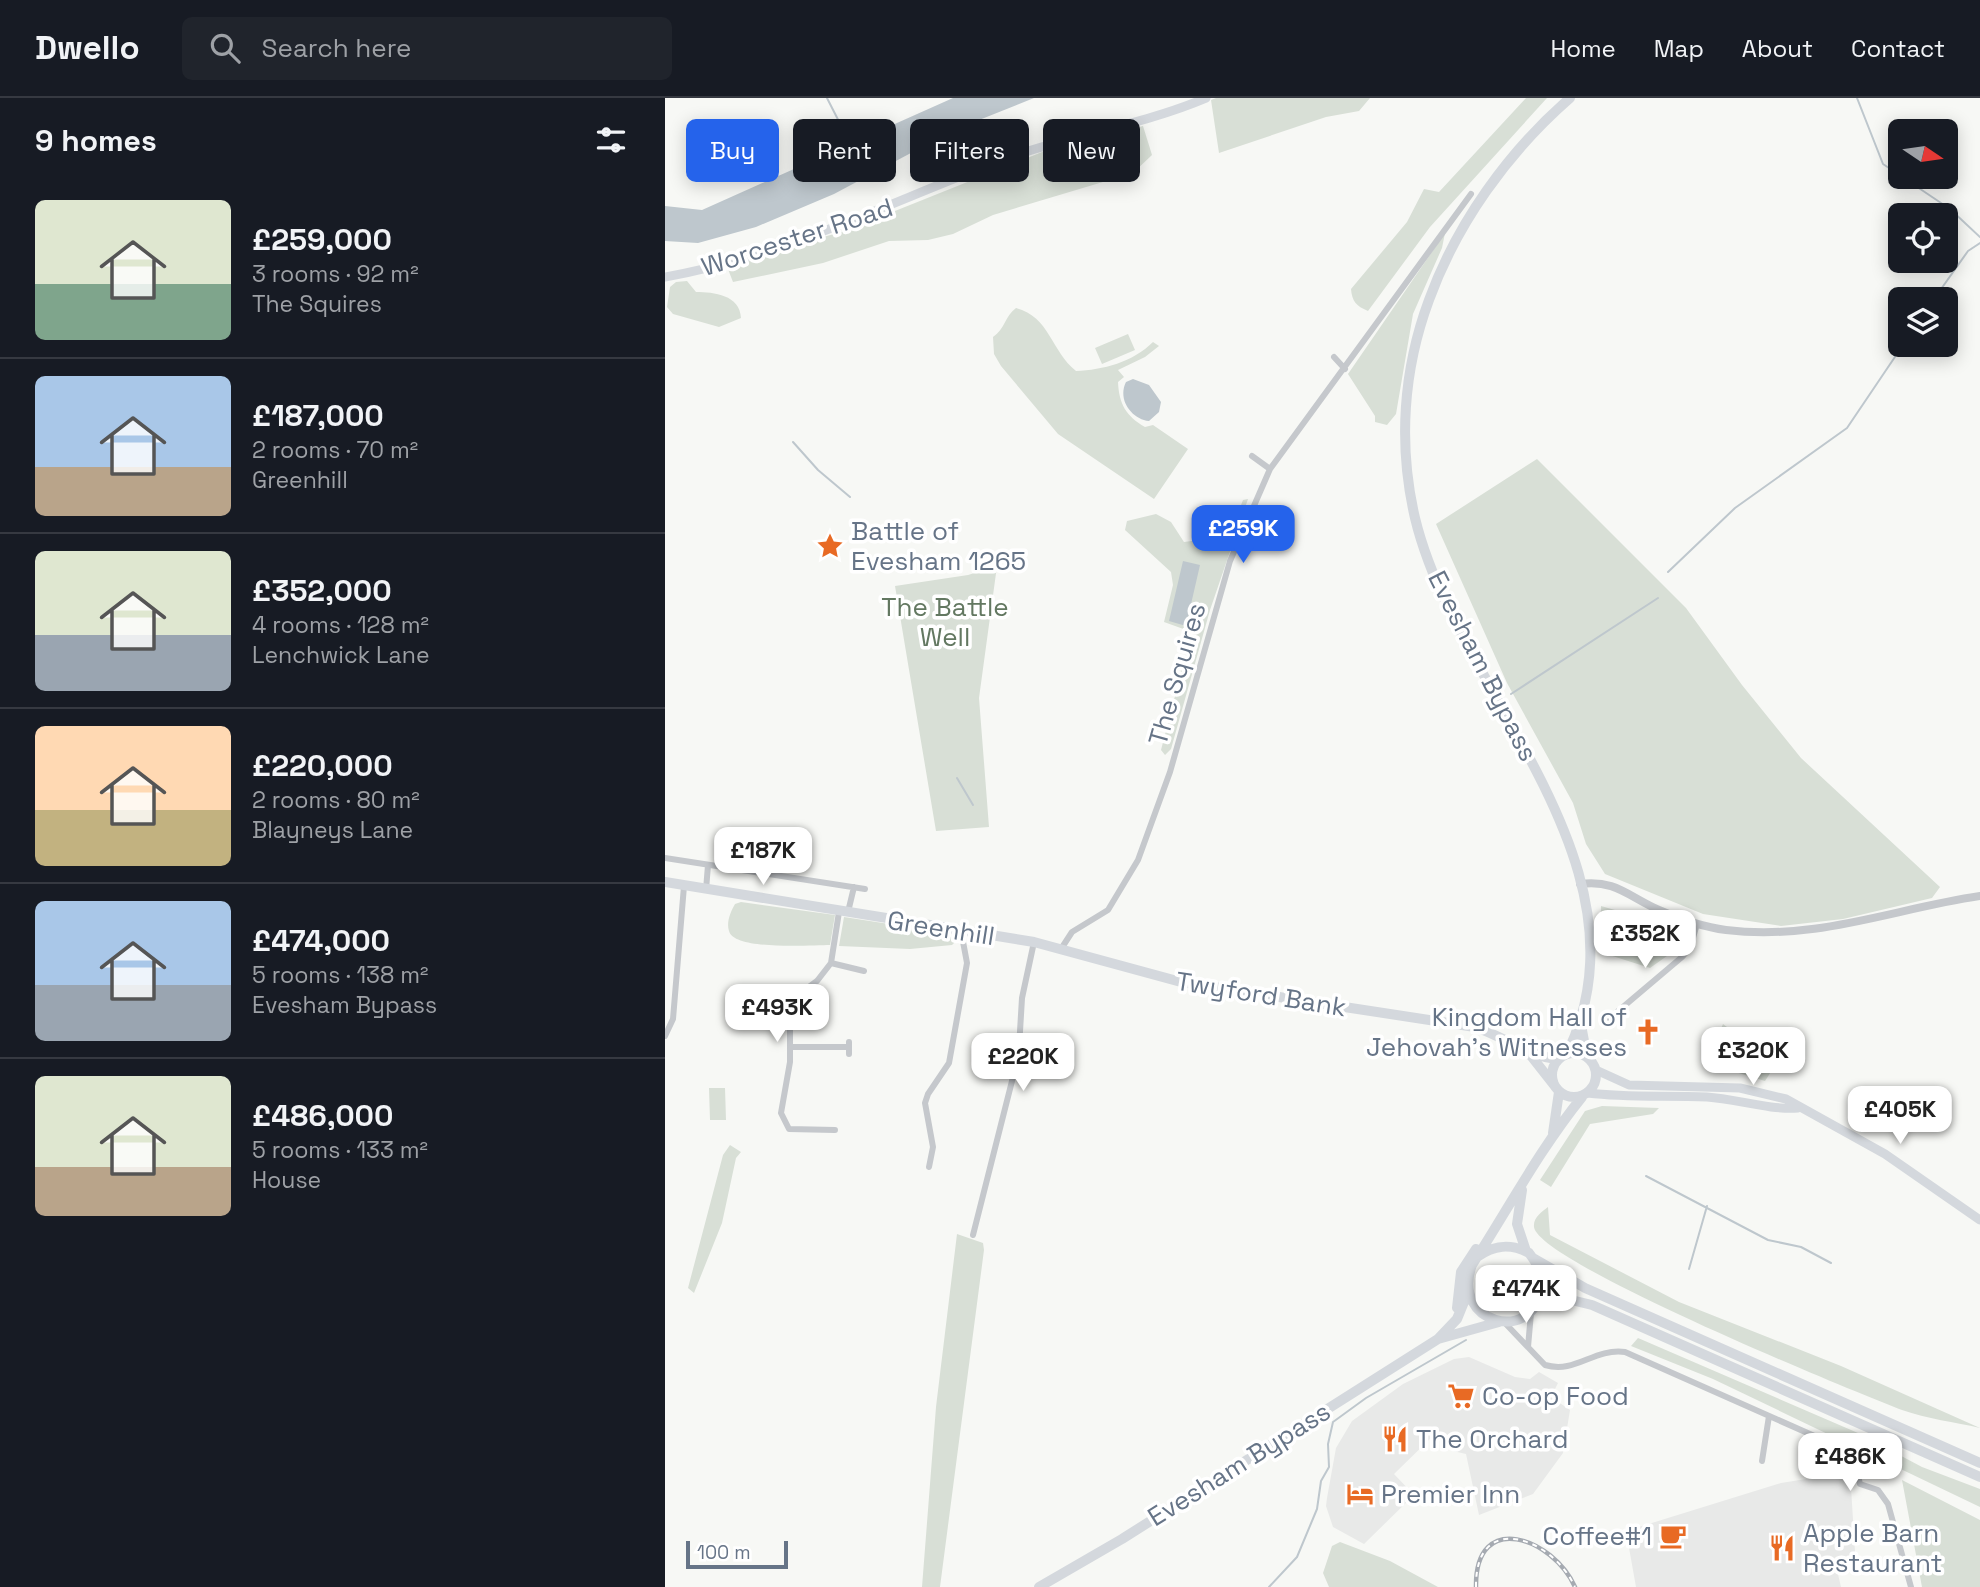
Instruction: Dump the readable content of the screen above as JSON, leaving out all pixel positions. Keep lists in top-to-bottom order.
{
  "streets": {
    "highway": ["Evesham Bypass"],
    "main road": ["Worcester Road", "Greenhill", "Twyford Bank"],
    "street": ["The Squires"]
  },
  "crossings": [
    ["Evesham Bypass", "Twyford Bank"],
    ["The Squires", "Twyford Bank"],
    ["Greenhill", "Twyford Bank"]
  ],
  "parks": ["The Battle Well"],
  "places": {
    "place": ["Battle of Evesham 1265"],
    "church": ["Kingdom Hall of Jehovah's Witnesses"],
    "supermarket": ["Co-op Food"],
    "restaurant": ["The Orchard", "Apple Barn Restaurant"],
    "hotel": ["Premier Inn"],
    "cafe": ["Coffee#1"]
  },
  "scale_bar": "100 m",
  "north": "right",
  "page": {
    "header": "Dwello",
    "search": "Search here",
    "nav": [
      "Home",
      "Map",
      "About",
      "Contact"
    ],
    "heading": "9 homes",
    "chip": [
      "Buy",
      "Rent",
      "Filters",
      "New"
    ],
    "list": [
      {
        "name": "£259,000",
        "note": "3 rooms · 92 m² · The Squires"
      },
      {
        "name": "£187,000",
        "note": "2 rooms · 70 m² · Greenhill"
      },
      {
        "name": "£352,000",
        "note": "4 rooms · 128 m² · Lenchwick Lane"
      },
      {
        "name": "£220,000",
        "note": "2 rooms · 80 m² · Blayneys Lane"
      },
      {
        "name": "£474,000",
        "note": "5 rooms · 138 m² · Evesham Bypass"
      },
      {
        "name": "£486,000",
        "note": "5 rooms · 133 m² · House"
      }
    ],
    "price": [
      "£259K",
      "£187K",
      "£352K",
      "£493K",
      "£320K",
      "£220K",
      "£405K",
      "£474K",
      "£486K"
    ],
    "scale": "100 m"
  }
}
